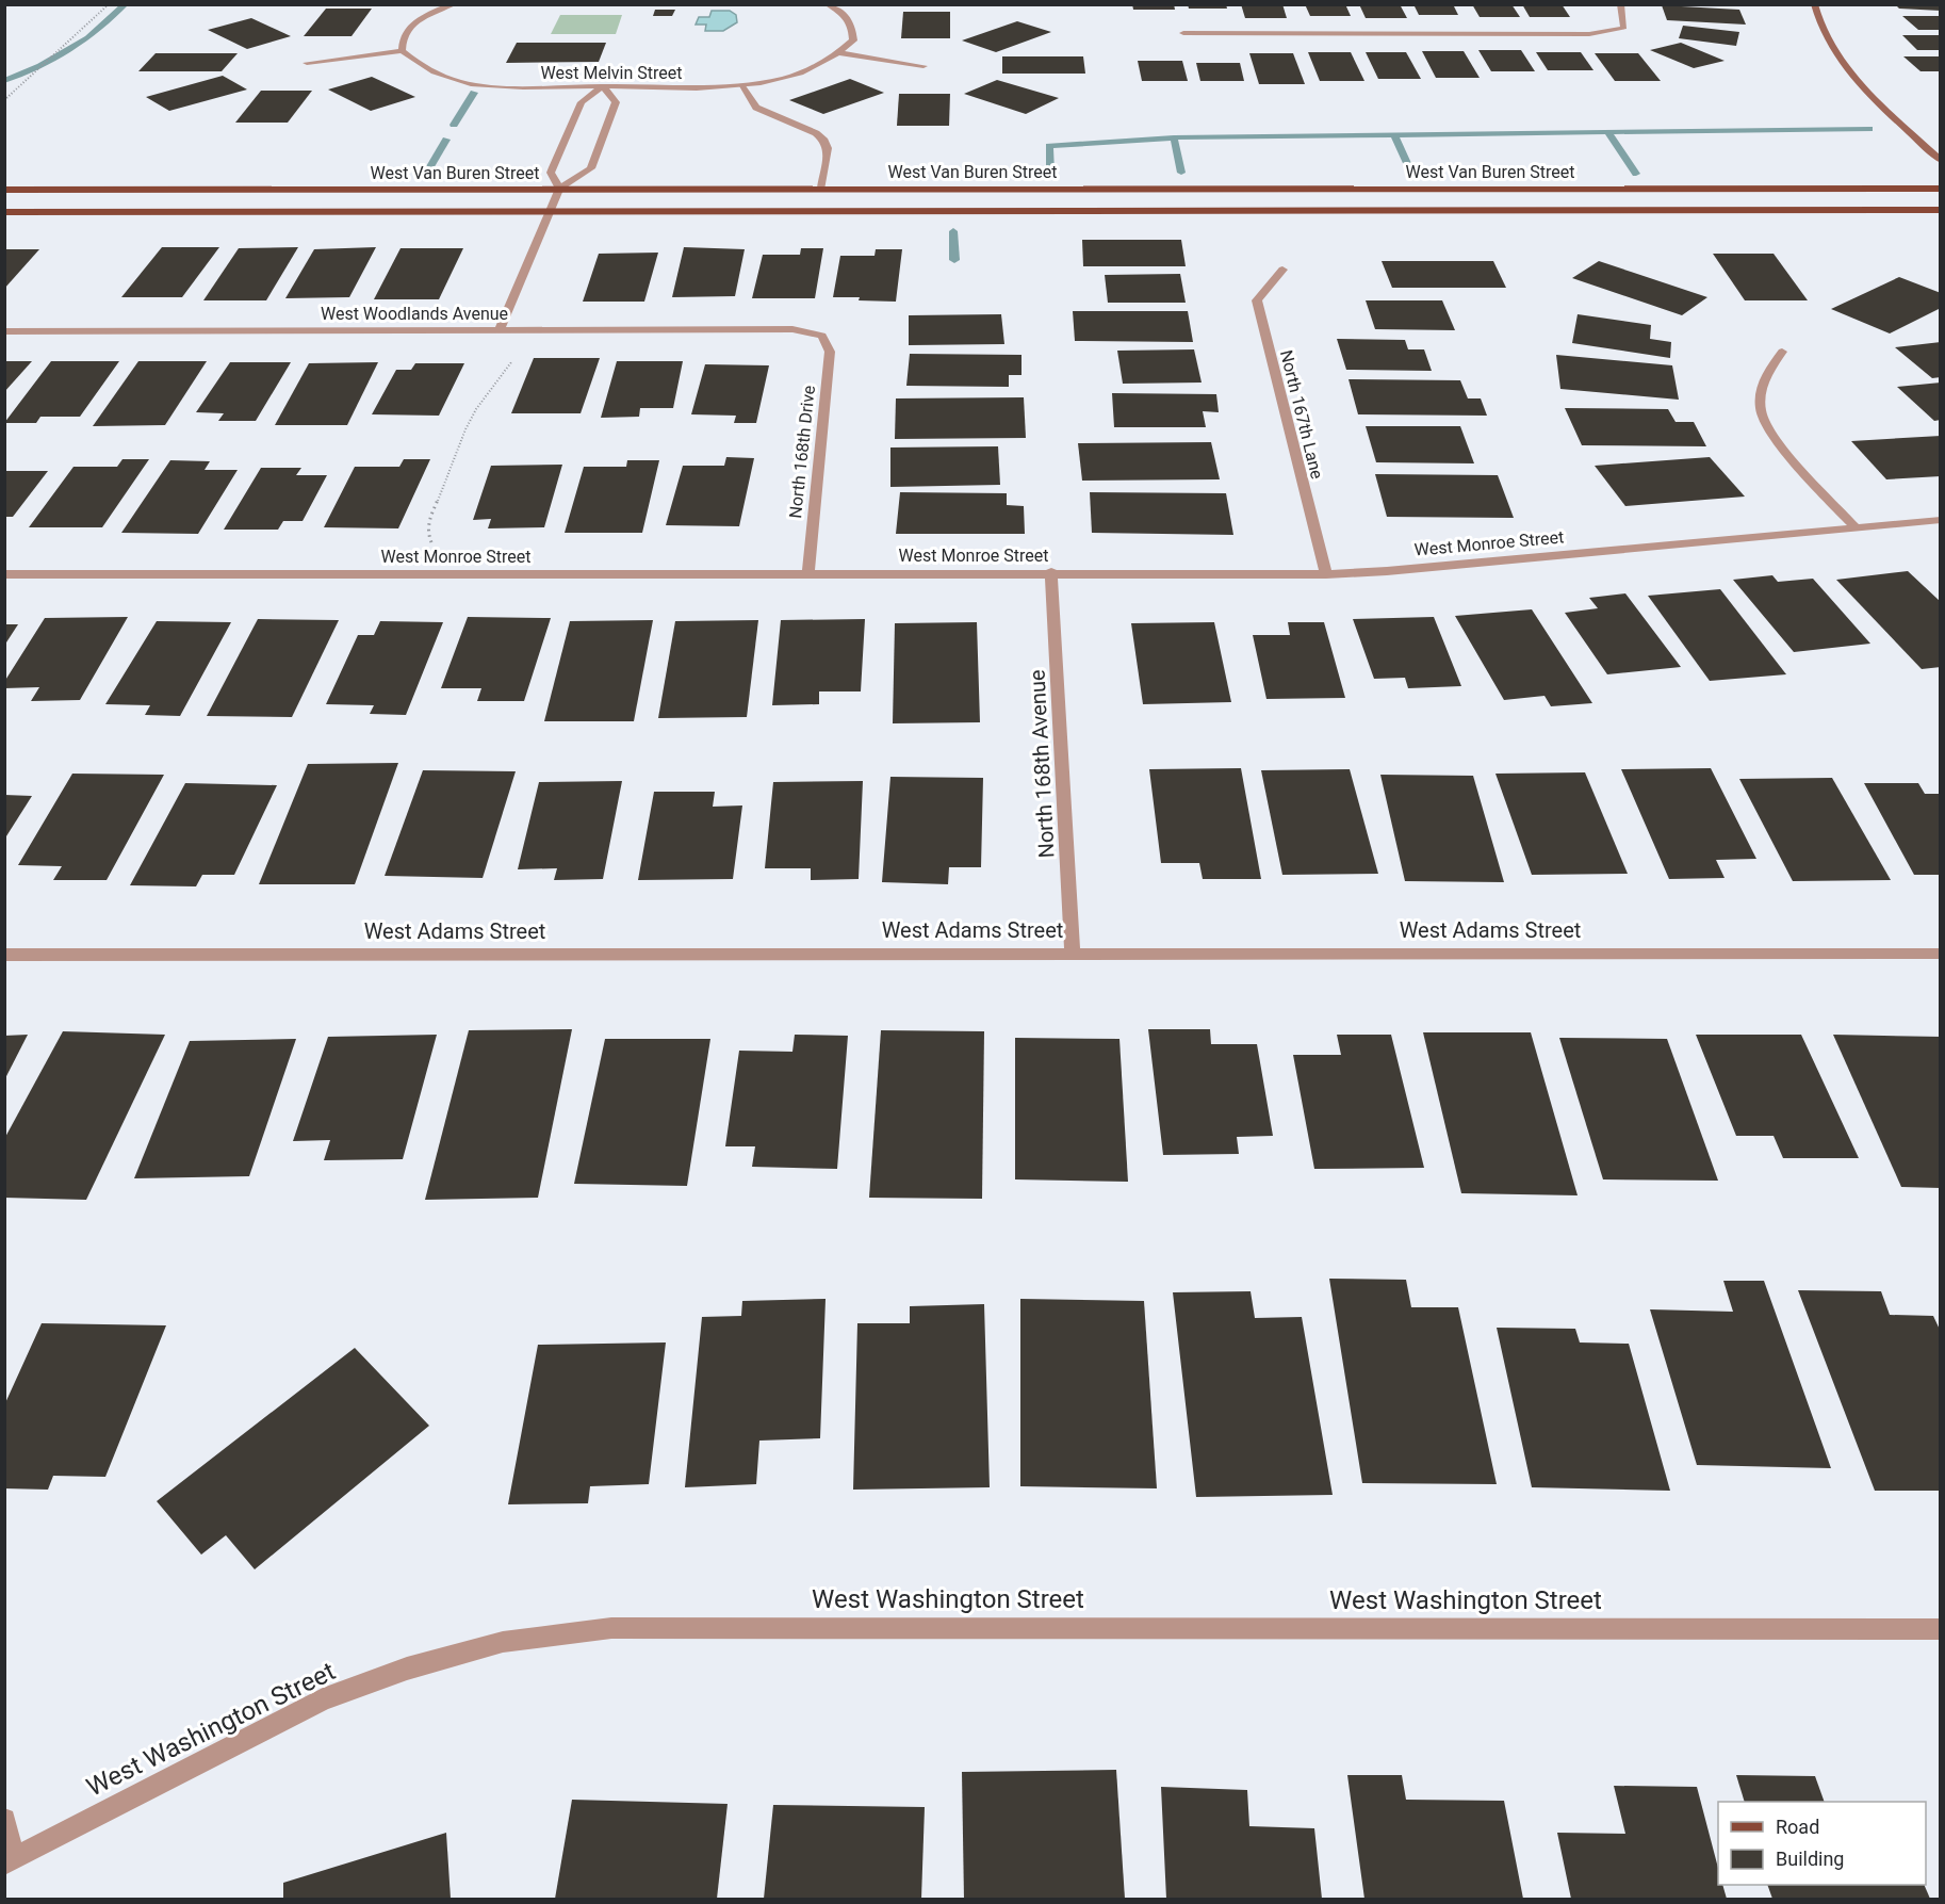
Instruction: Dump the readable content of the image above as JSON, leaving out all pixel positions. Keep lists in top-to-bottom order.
{
  "streets": {
    "main road": ["West Van Buren Street"],
    "street": [
      "West Melvin Street",
      "West Woodlands Avenue",
      "North 167th Lane",
      "North 168th Drive",
      "West Monroe Street",
      "North 168th Avenue",
      "West Adams Street",
      "West Washington Street"
    ]
  },
  "crossings": [
    ["West Woodlands Avenue", "North 168th Drive"],
    ["North 167th Lane", "West Monroe Street"],
    ["North 168th Drive", "West Monroe Street"],
    ["West Monroe Street", "North 168th Avenue"],
    ["North 168th Avenue", "West Adams Street"]
  ],
  "legend": ["Road", "Building"]
}
